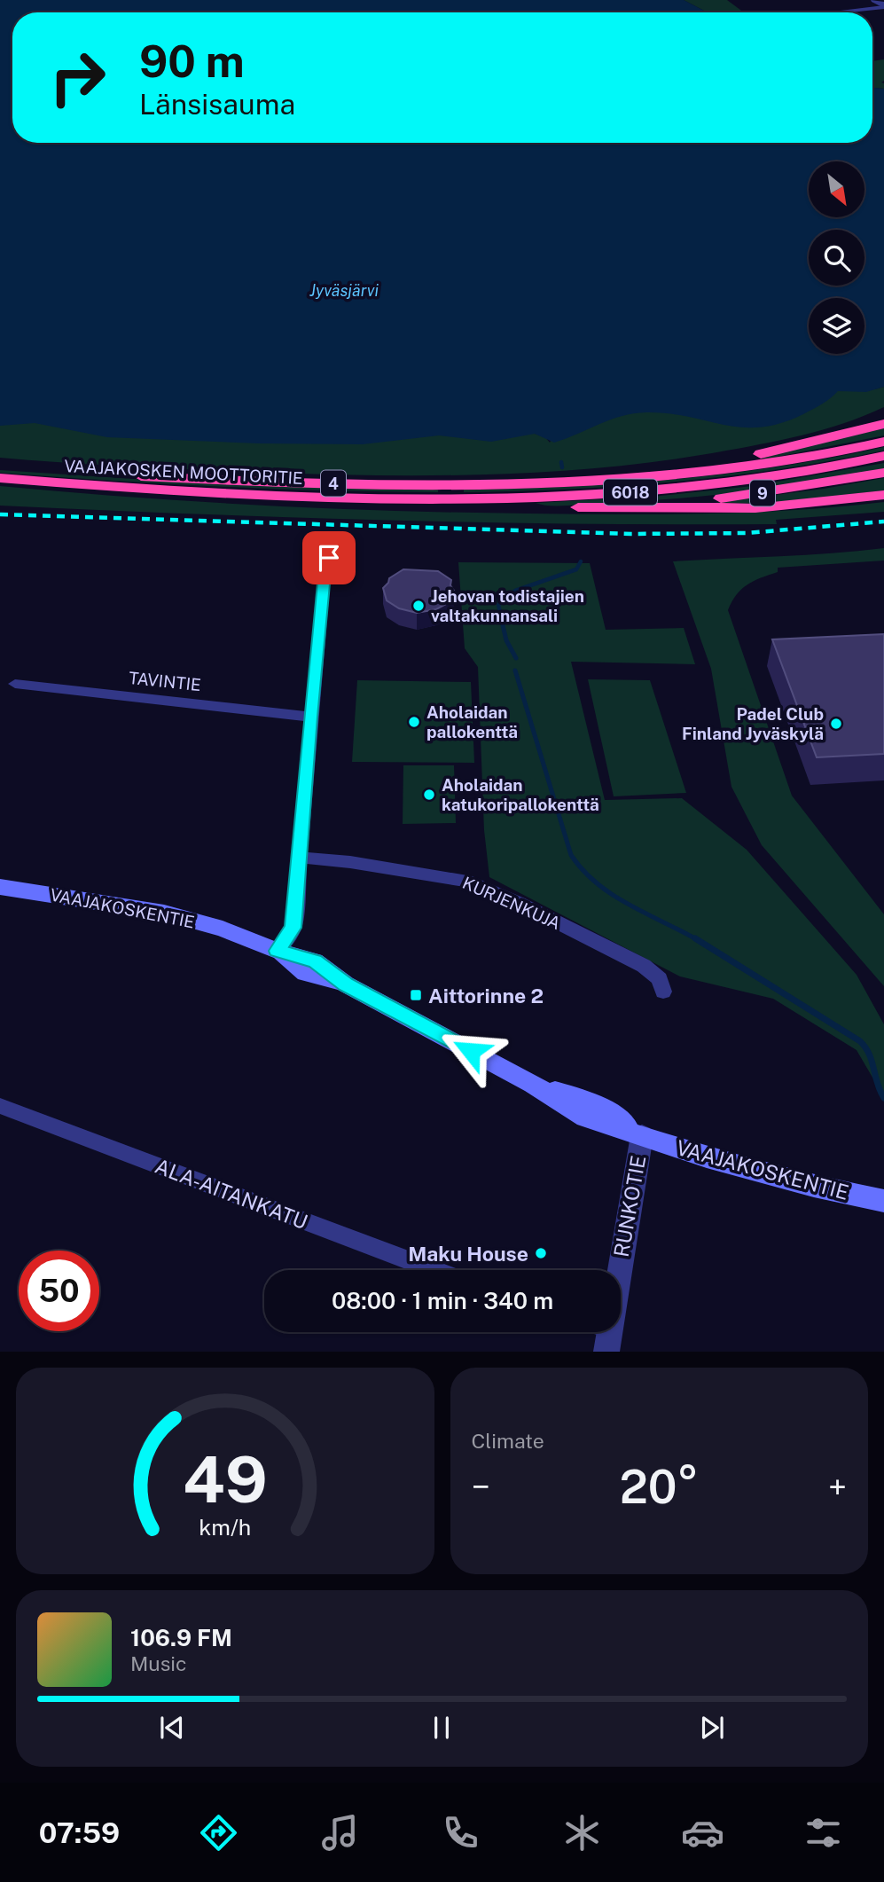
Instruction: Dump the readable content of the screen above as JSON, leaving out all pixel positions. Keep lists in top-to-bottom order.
{
  "streets": {
    "highway": [
      "VAAJAKOSKEN MOOTTORITIE",
      "4",
      "6018",
      "9"
    ],
    "main road": ["VAAJAKOSKENTIE"],
    "street": [
      "TAVINTIE",
      "KURJENKUJA",
      "ALA-AITANKATU",
      "RUNKOTIE"
    ]
  },
  "crossings": [
    ["VAAJAKOSKEN MOOTTORITIE", "4"],
    ["4", "9"],
    ["VAAJAKOSKENTIE", "RUNKOTIE"]
  ],
  "water": ["Jyväsjärvi"],
  "places": {
    "other": [
      "Jehovan todistajien valtakunnansali",
      "Aholaidan pallokenttä",
      "Padel Club Finland Jyväskylä",
      "Aholaidan katukoripallokenttä",
      "Maku House"
    ],
    "transit": ["Aittorinne 2"]
  },
  "north": "bottom right",
  "page": {
    "turn": ["90 m", "Länsisauma"],
    "limit": "50",
    "trip": "08:00 · 1 min · 340 m",
    "tile": "Climate",
    "heat": ["−", "20°", "+"],
    "song": ["106.9 FM", "Music"],
    "tabs": "07:59",
    "gauge": ["49", "km/h"]
  }
}
